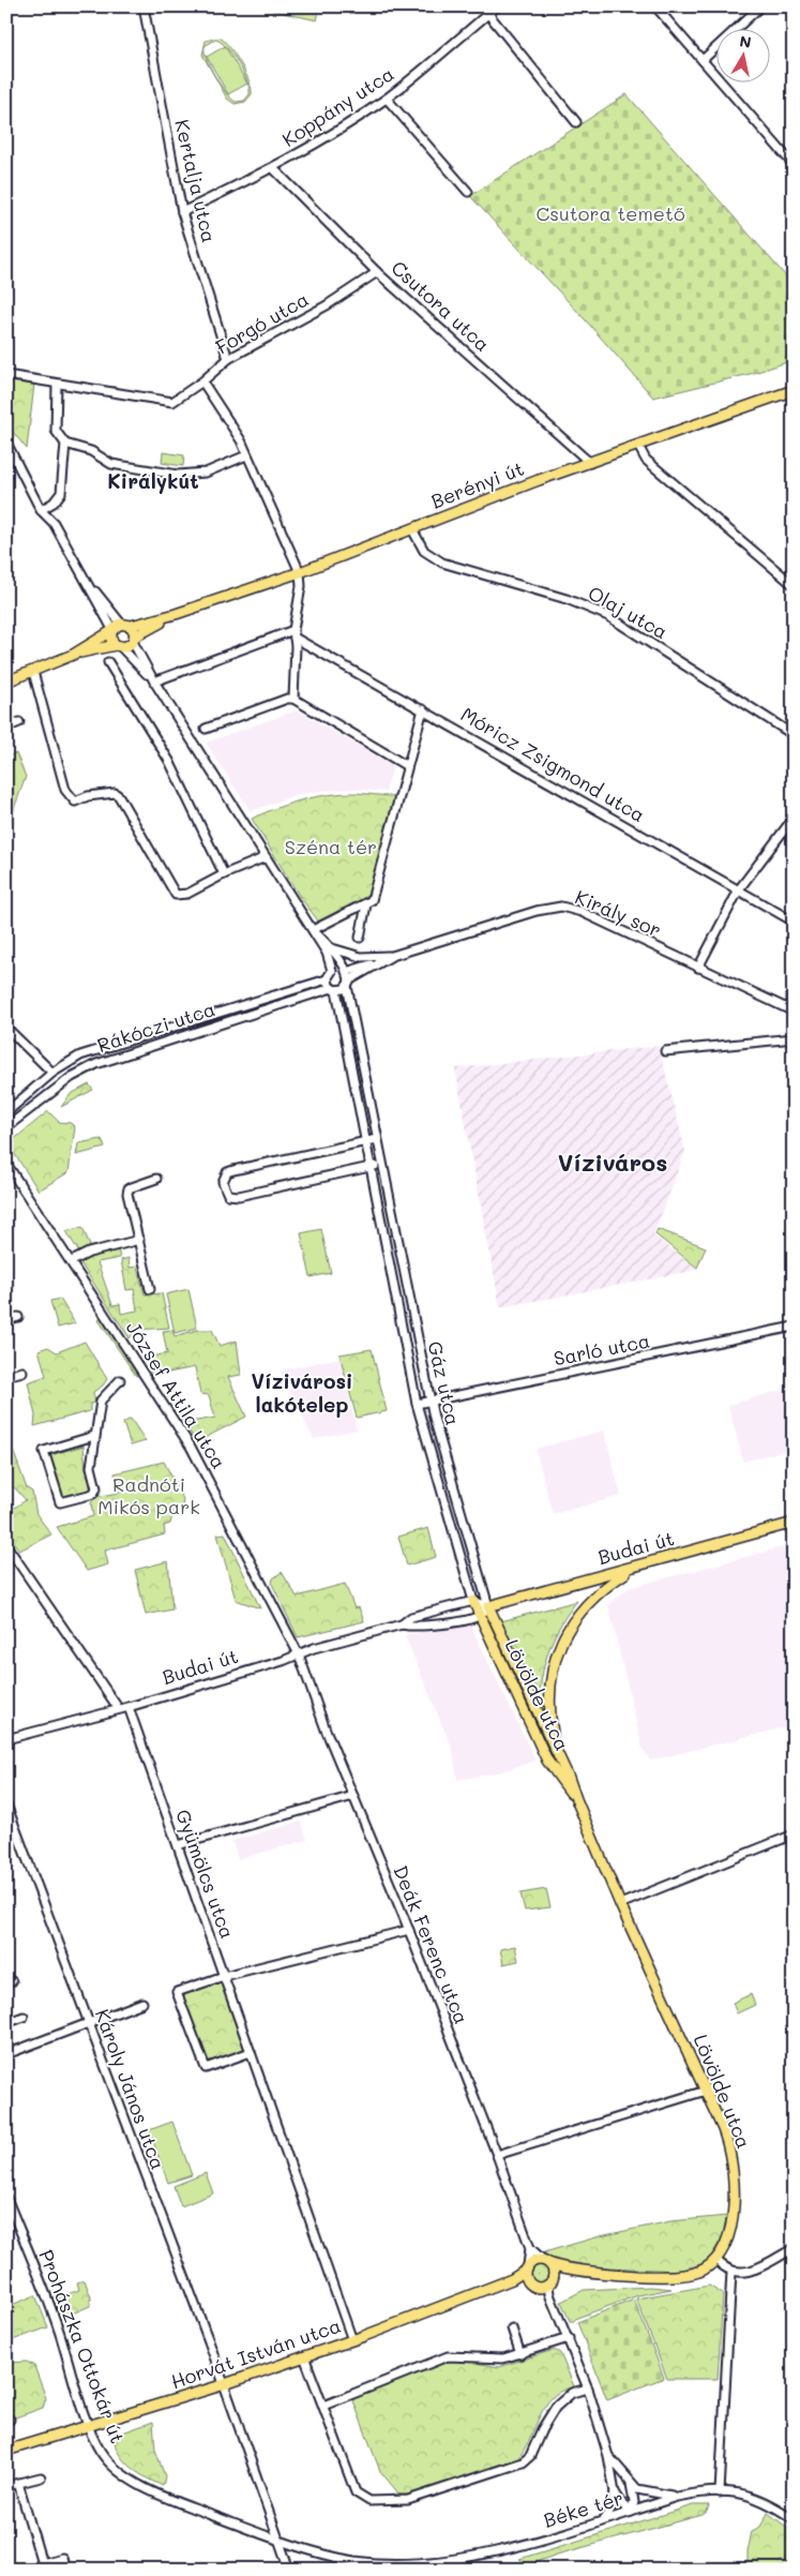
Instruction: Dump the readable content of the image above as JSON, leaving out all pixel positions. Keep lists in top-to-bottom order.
{
  "streets": {
    "main road": [
      "Berényi út",
      "Budai út",
      "Lövölde utca",
      "Horvát István utca"
    ],
    "street": [
      "Koppány utca",
      "Kertalja utca",
      "Csutora utca",
      "Forgó utca",
      "Olaj utca",
      "Móricz Zsigmond utca",
      "Király sor",
      "Rákóczi utca",
      "Sarló utca",
      "Gáz utca",
      "József Attila utca",
      "Gyümölcs utca",
      "Deák Ferenc utca",
      "Károly János utca",
      "Prohászka Ottokár út",
      "Béke tér"
    ]
  },
  "crossings": [
    ["Koppány utca", "Kertalja utca"],
    ["Koppány utca", "Csutora utca"],
    ["Kertalja utca", "Forgó utca"],
    ["Csutora utca", "Forgó utca"],
    ["Csutora utca", "Berényi út"],
    ["Berényi út", "Olaj utca"],
    ["Király sor", "Rákóczi utca"],
    ["Király sor", "Gáz utca"],
    ["Rákóczi utca", "Gáz utca"],
    ["Sarló utca", "Gáz utca"],
    ["Gáz utca", "Budai út"],
    ["Gáz utca", "Lövölde utca"],
    ["József Attila utca", "Budai út"],
    ["József Attila utca", "Deák Ferenc utca"],
    ["Budai út", "Lövölde utca"],
    ["Budai út", "Gyümölcs utca"],
    ["Budai út", "Deák Ferenc utca"],
    ["Gyümölcs utca", "Horvát István utca"],
    ["Deák Ferenc utca", "Horvát István utca"],
    ["Károly János utca", "Prohászka Ottokár út"],
    ["Károly János utca", "Horvát István utca"],
    ["Prohászka Ottokár út", "Horvát István utca"],
    ["Prohászka Ottokár út", "Béke tér"]
  ],
  "districts": ["Királykút", "Víziváros", "Vízivárosi lakótelep"],
  "parks": ["Csutora temető", "Széna tér", "Radnóti Mikós park"],
  "north": "top"
}
